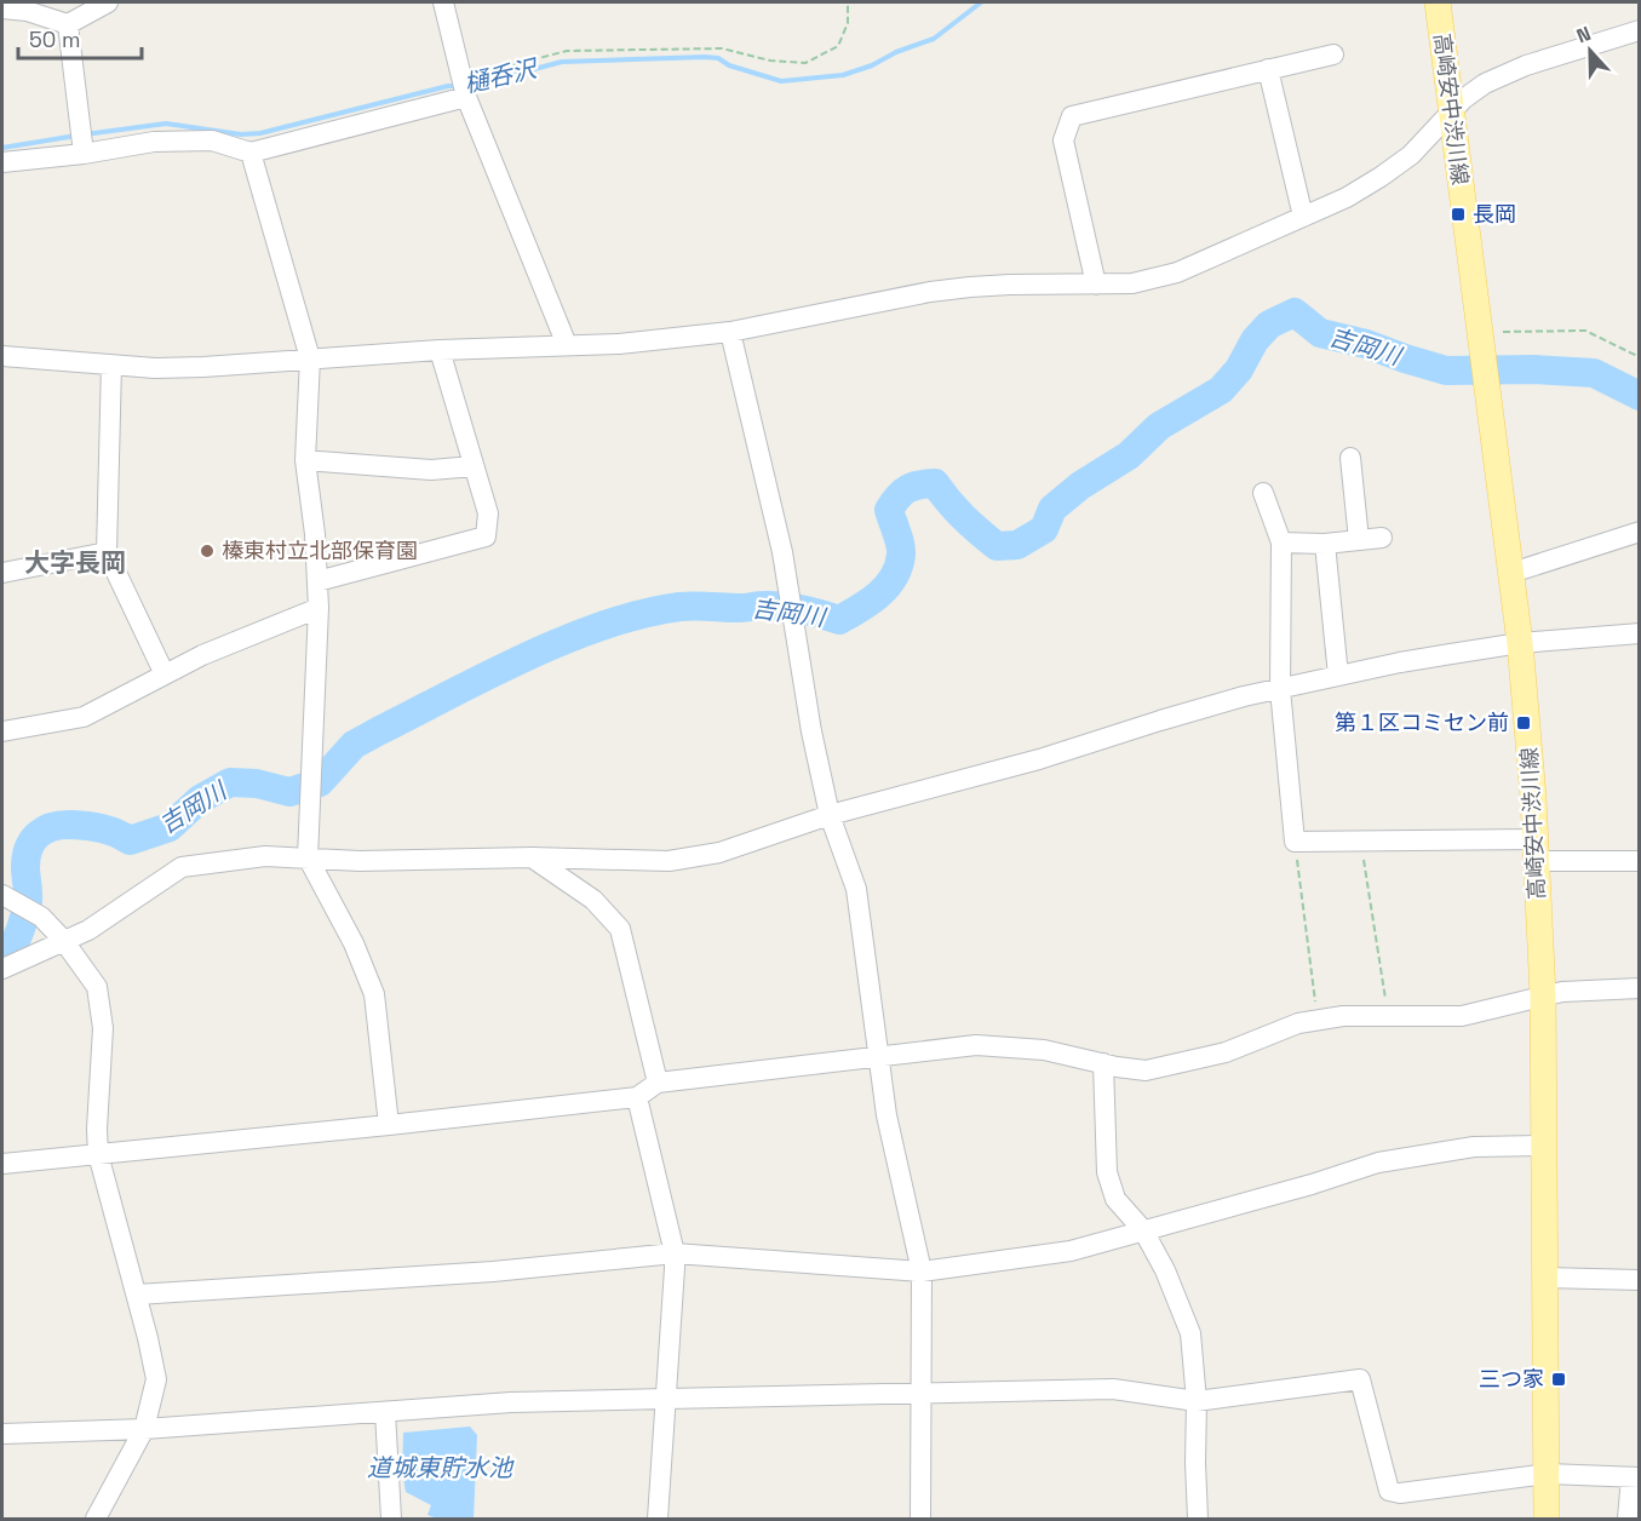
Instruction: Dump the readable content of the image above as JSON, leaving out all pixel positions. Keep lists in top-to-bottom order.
{
  "streets": {
    "main road": ["高崎安中渋川線"]
  },
  "districts": ["大字長岡"],
  "water": ["樋呑沢", "吉岡川", "道城東貯水池"],
  "places": {
    "transit": ["長岡", "第１区コミセン前", "三つ家"],
    "other": ["榛東村立北部保育園"]
  },
  "scale_bar": "50 m",
  "north": "top"
}
